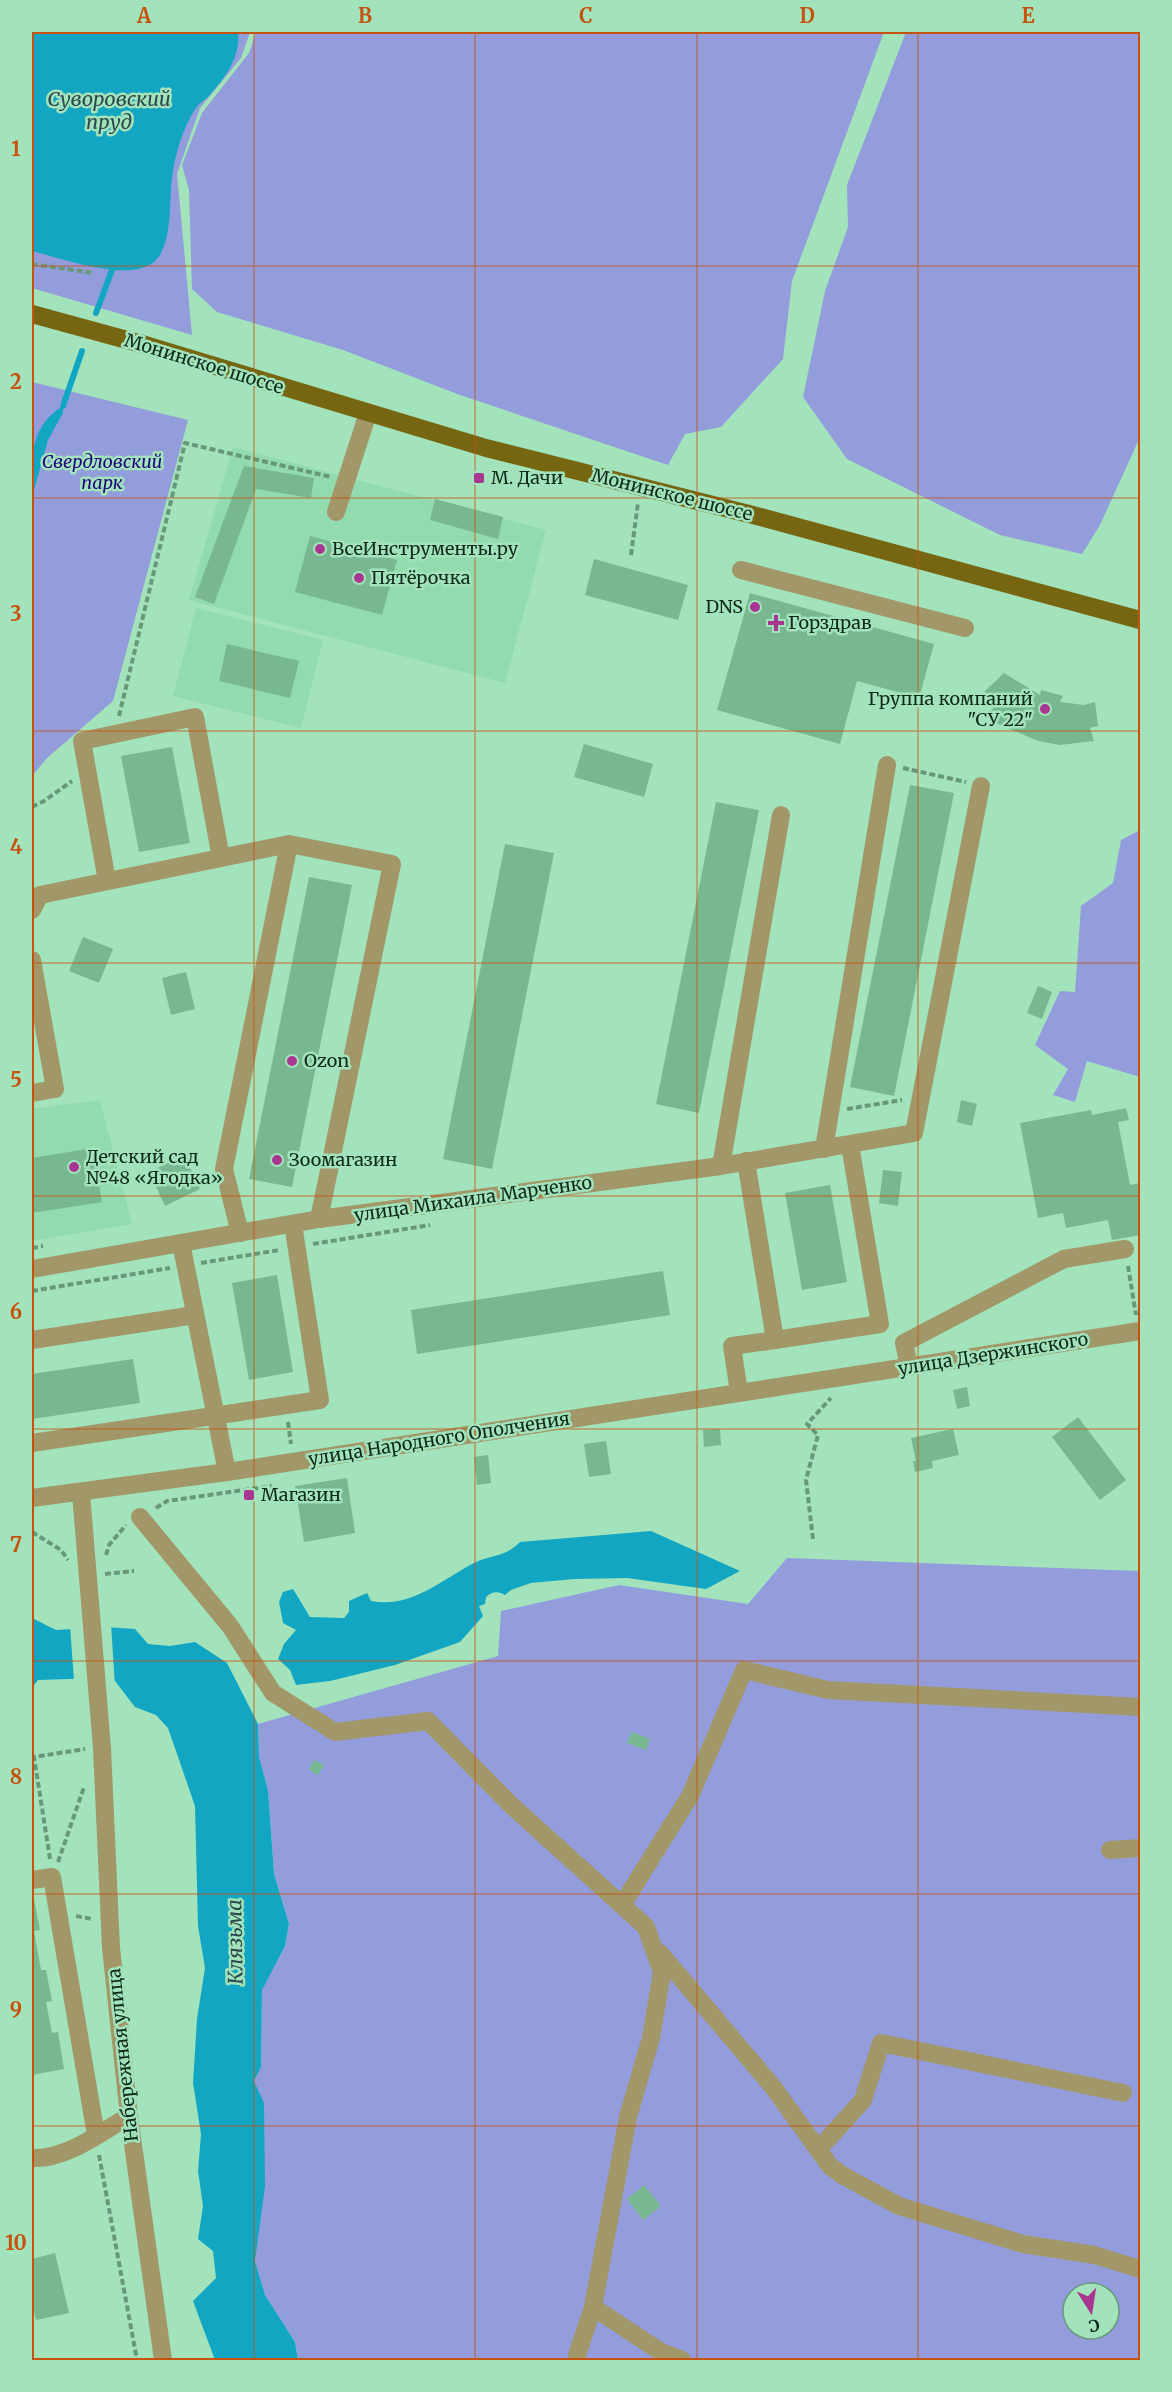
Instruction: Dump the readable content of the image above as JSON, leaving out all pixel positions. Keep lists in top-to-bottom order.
{
  "streets": {
    "main road": ["Монинское шоссе"],
    "street": [
      "улица Михаила Марченко",
      "улица Дзержинского",
      "улица Народного Ополчения",
      "Набережная улица"
    ]
  },
  "crossings": [
    ["улица Дзержинского", "улица Народного Ополчения"],
    ["улица Народного Ополчения", "Набережная улица"]
  ],
  "water": ["Суворовский пруд", "Клязьма"],
  "parks": ["Свердловский парк"],
  "places": {
    "transit": ["М. Дачи", "Магазин"],
    "other": [
      "ВсеИнструменты.ру",
      "Пятёрочка",
      "DNS",
      "Группа компаний \"СУ 22\"",
      "Ozon",
      "Зоомагазин",
      "Детский сад №48 «Ягодка»"
    ],
    "health": ["Горздрав"]
  },
  "north": "bottom",
  "grid": {
    "columns": [
      "A",
      "B",
      "C",
      "D",
      "E"
    ],
    "rows": [
      "1",
      "2",
      "3",
      "4",
      "5",
      "6",
      "7",
      "8",
      "9",
      "10"
    ]
  }
}
